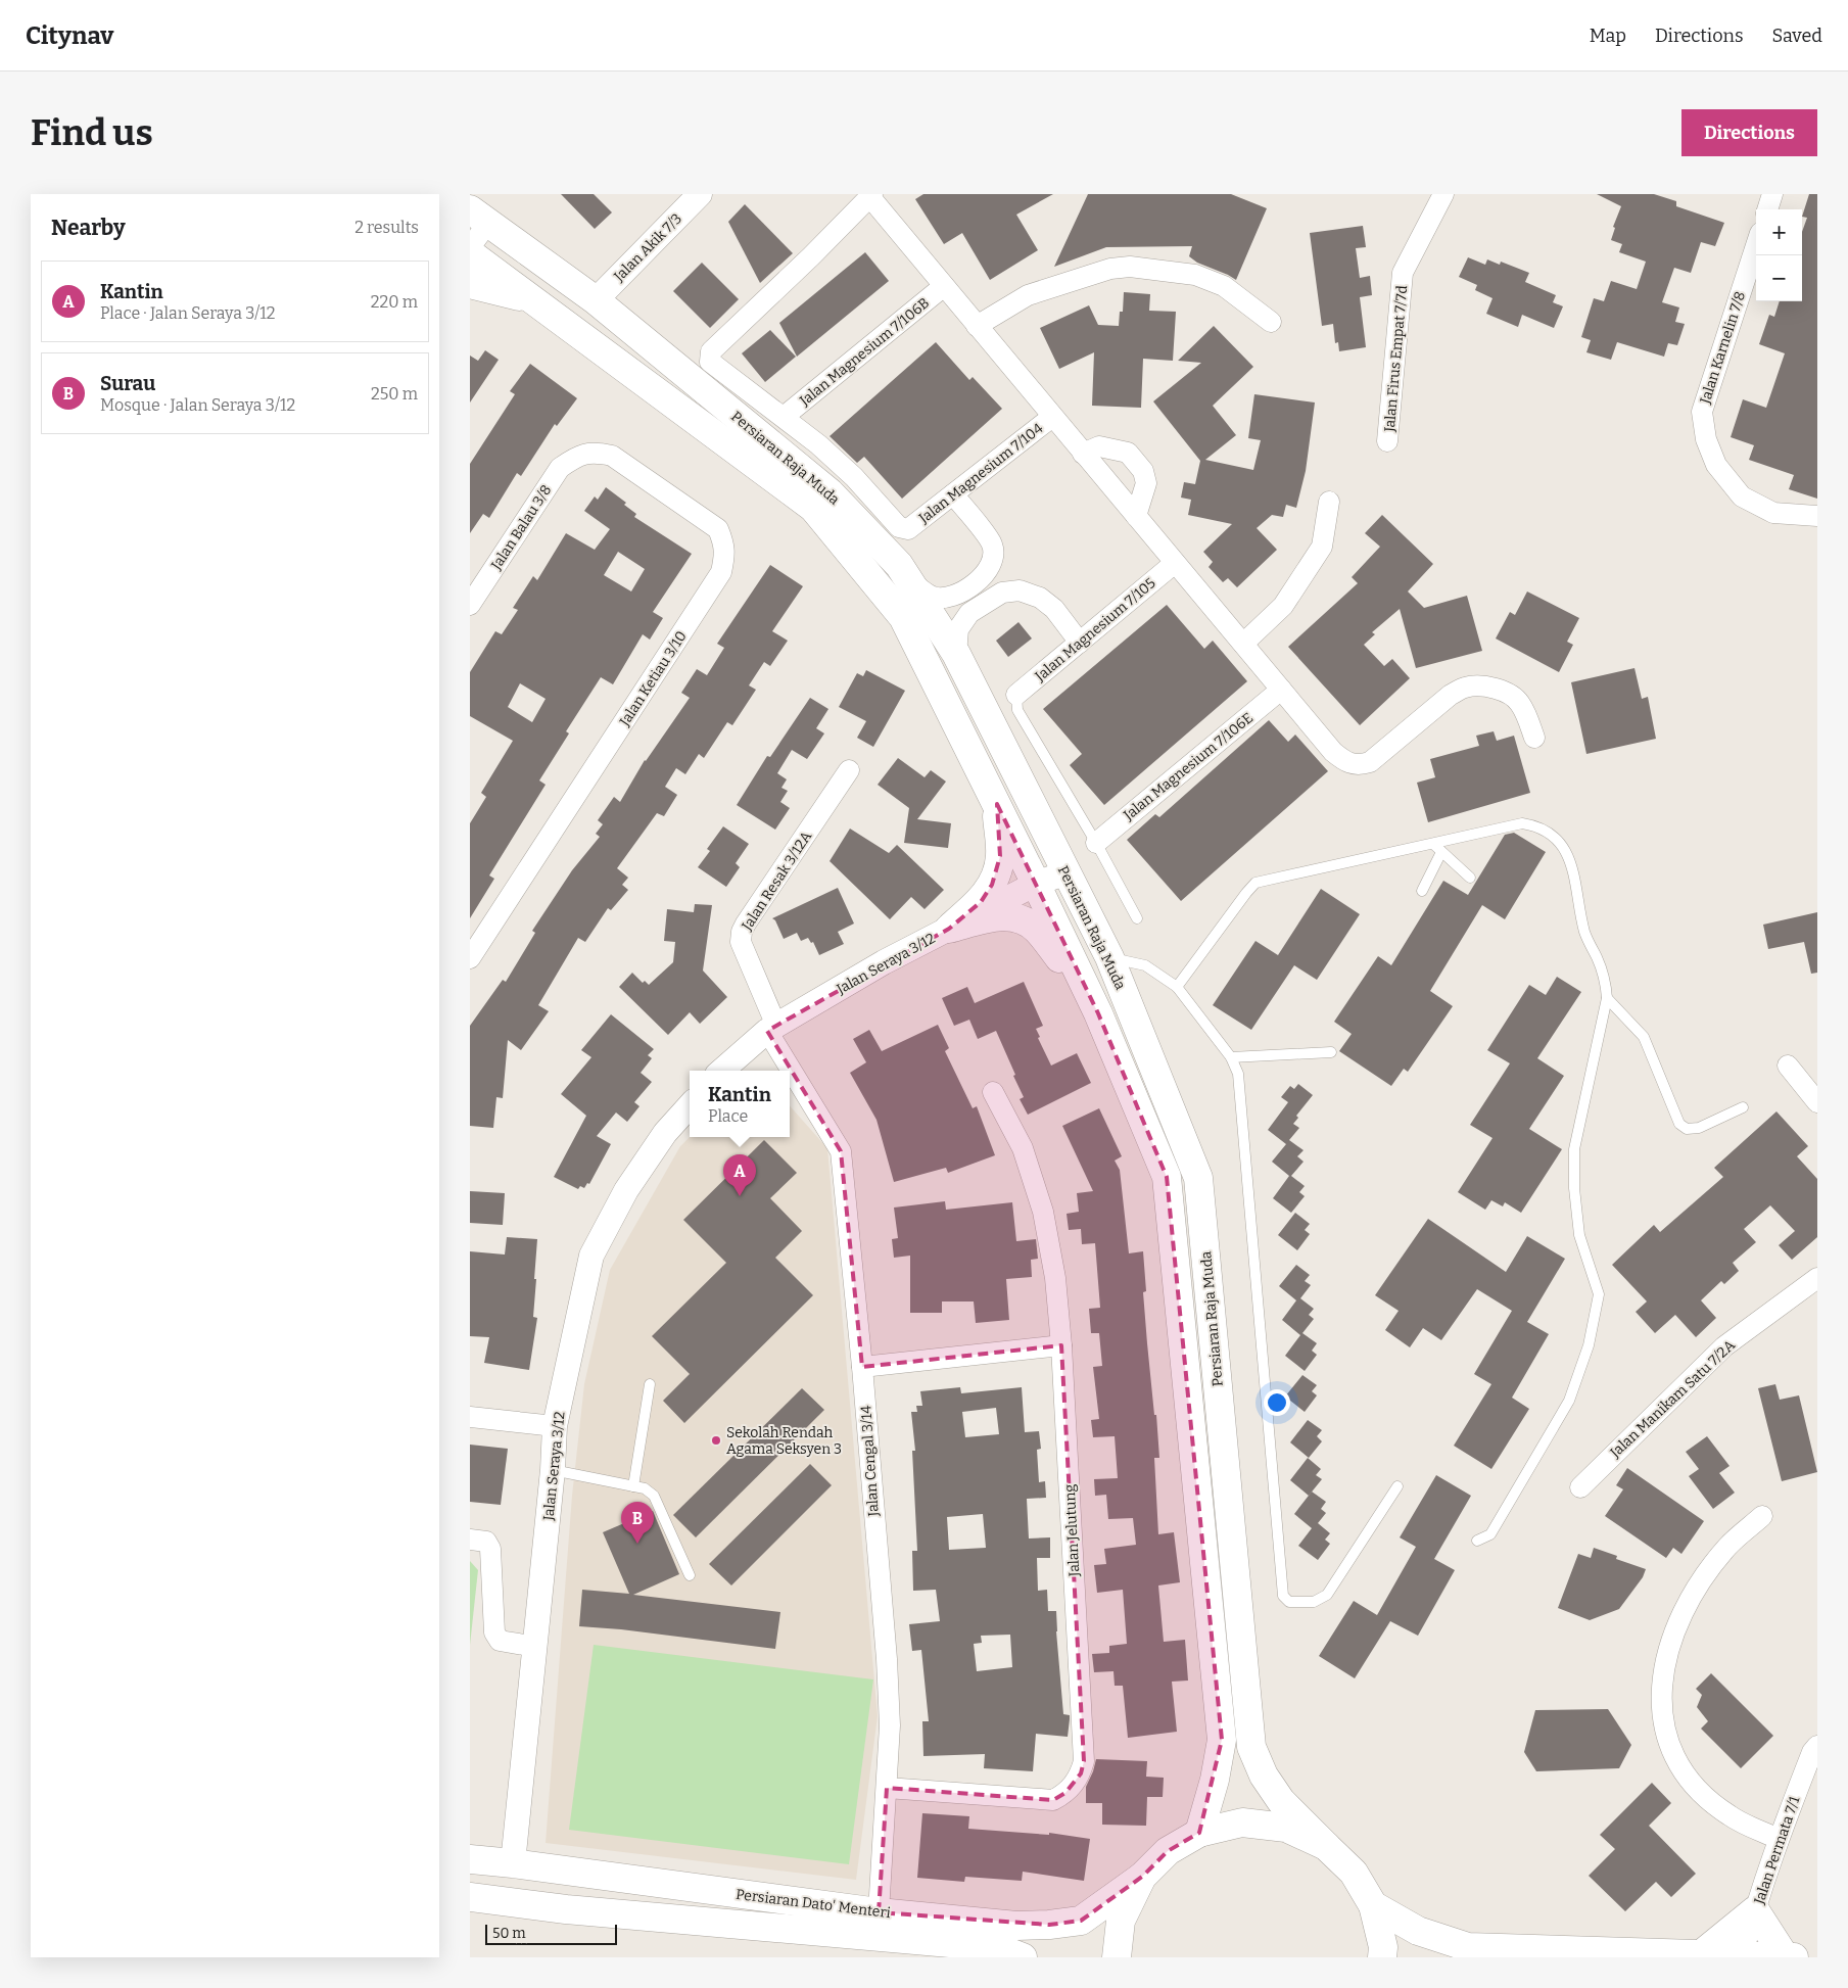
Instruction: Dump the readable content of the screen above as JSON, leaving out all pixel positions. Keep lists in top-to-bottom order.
{
  "streets": {
    "main road": ["Persiaran Raja Muda", "Persiaran Dato' Menteri"],
    "street": [
      "Jalan Akik 7/3",
      "Jalan Karnelin 7/8",
      "Jalan Magnesium 7/106B",
      "Jalan Firus Empat 7/7d",
      "Jalan Magnesium 7/104",
      "Jalan Balau 3/8",
      "Jalan Magnesium 7/105",
      "Jalan Ketiau 3/10",
      "Jalan Magnesium 7/106E",
      "Jalan Resak 3/12A",
      "Jalan Seraya 3/12",
      "Jalan Manikam Satu 7/2A",
      "Jalan Cengal 3/14",
      "Jalan Jelutung",
      "Jalan Permata 7/1"
    ]
  },
  "crossings": [
    ["Jalan Akik 7/3", "Persiaran Raja Muda"],
    ["Jalan Magnesium 7/106B", "Jalan Magnesium 7/104"],
    ["Persiaran Raja Muda", "Jalan Seraya 3/12"],
    ["Jalan Balau 3/8", "Jalan Ketiau 3/10"],
    ["Jalan Resak 3/12A", "Jalan Seraya 3/12"],
    ["Jalan Resak 3/12A", "Jalan Cengal 3/14"],
    ["Jalan Seraya 3/12", "Jalan Cengal 3/14"],
    ["Jalan Seraya 3/12", "Persiaran Dato' Menteri"],
    ["Jalan Cengal 3/14", "Jalan Jelutung"],
    ["Jalan Cengal 3/14", "Persiaran Dato' Menteri"]
  ],
  "places": ["Sekolah Rendah Agama Seksyen 3"],
  "scale_bar": "50 m",
  "page": {
    "header": "Citynav",
    "nav": ["Map", "Directions", "Saved"],
    "buttons": "Directions",
    "title": "Find us",
    "heading": ["Nearby", "2 results"],
    "map_buttons": ["+", "−"],
    "list": [
      {
        "mark": "A",
        "name": "Kantin",
        "note": "Place · Jalan Seraya 3/12",
        "value": "220 m"
      },
      {
        "mark": "B",
        "name": "Surau",
        "note": "Mosque · Jalan Seraya 3/12",
        "value": "250 m"
      }
    ],
    "popup": ["Kantin", "Place"],
    "pins": ["A", "B"],
    "scale": "50 m"
  }
}
